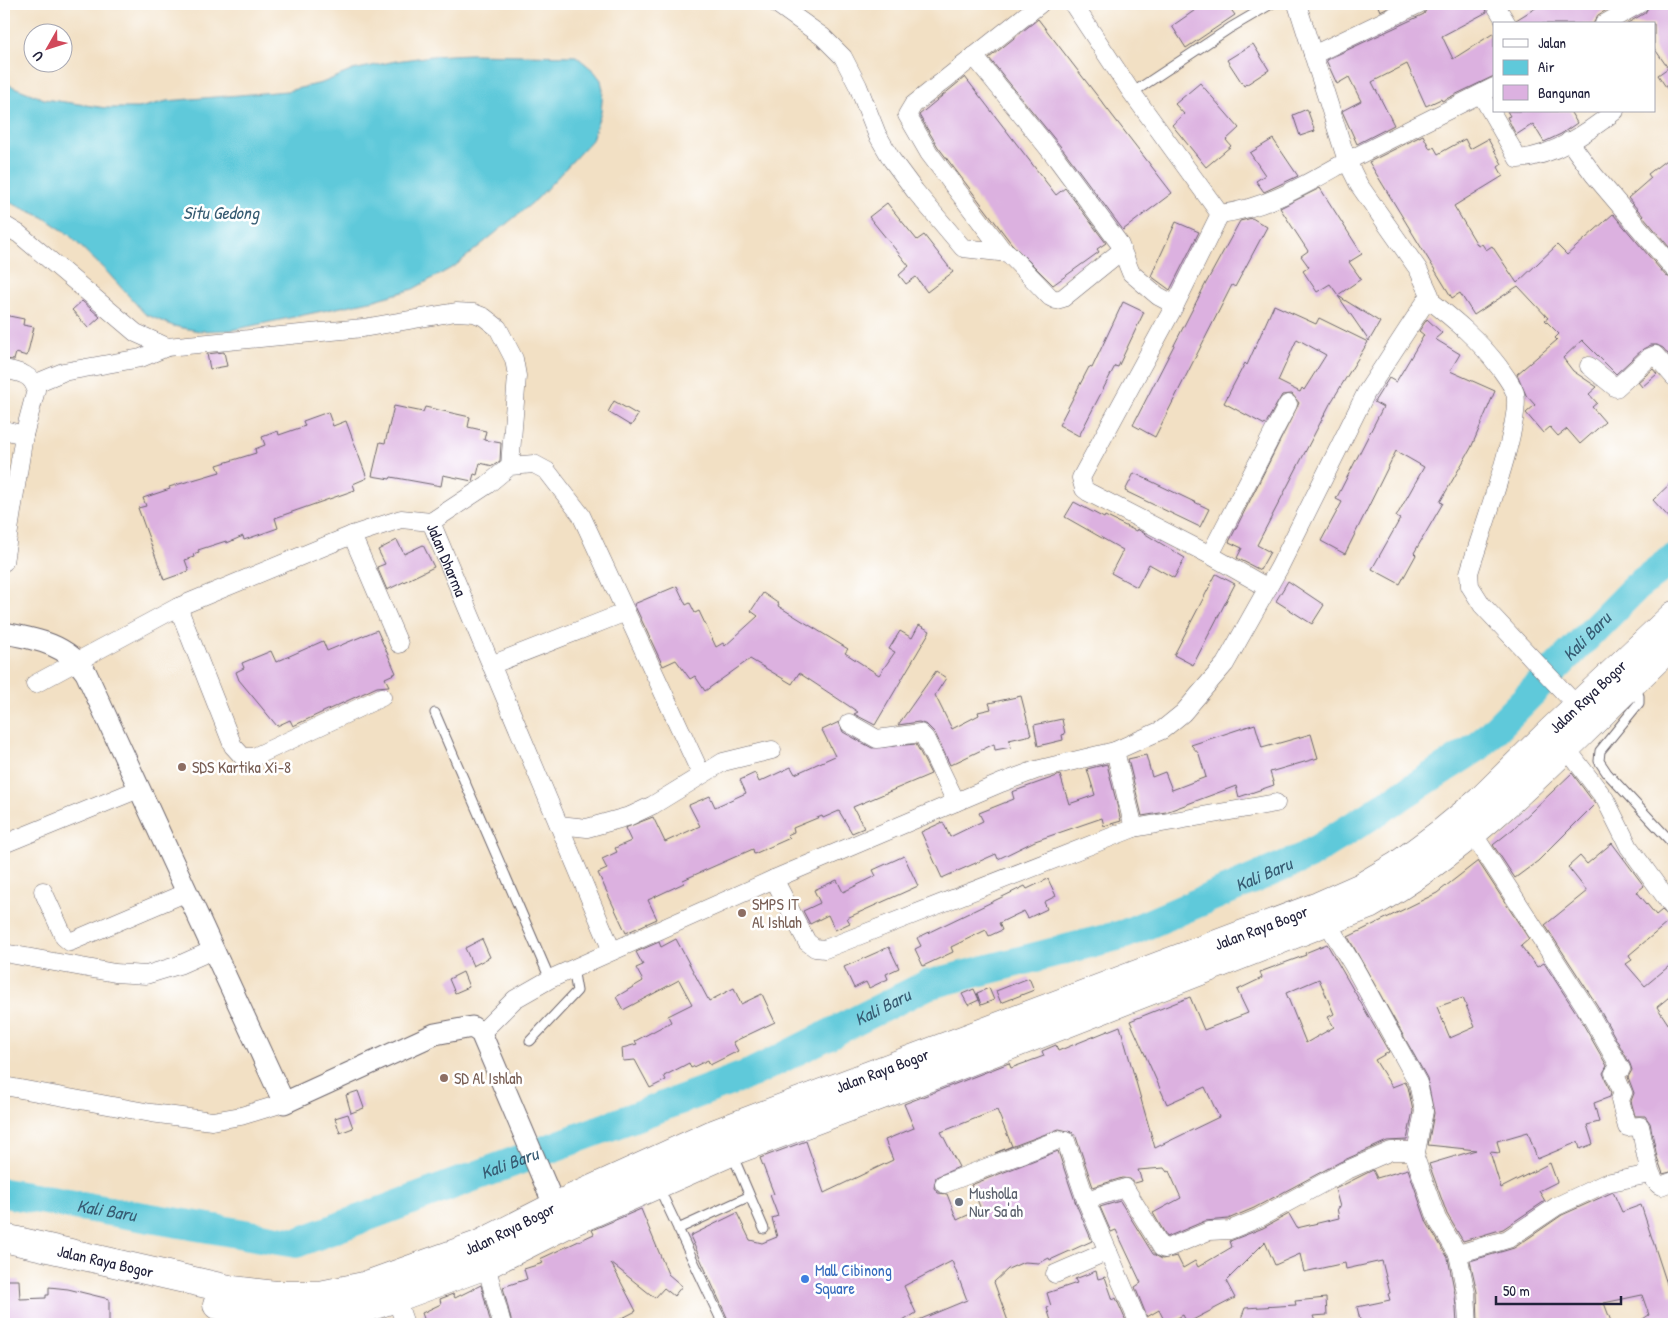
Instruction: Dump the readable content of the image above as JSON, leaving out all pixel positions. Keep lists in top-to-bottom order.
{
  "streets": {
    "highway": ["Jalan Raya Bogor"],
    "street": ["Jalan Dharma"]
  },
  "water": ["Situ Gedong", "Kali Baru"],
  "places": [
    "SDS Kartika Xi-8",
    "SMPS IT Al Ishlah",
    "SD Al Ishlah",
    "Musholla Nur Sa'ah",
    "Mall Cibinong Square"
  ],
  "legend": ["Jalan", "Air", "Bangunan"],
  "scale_bar": "50 m",
  "north": "bottom left"
}
